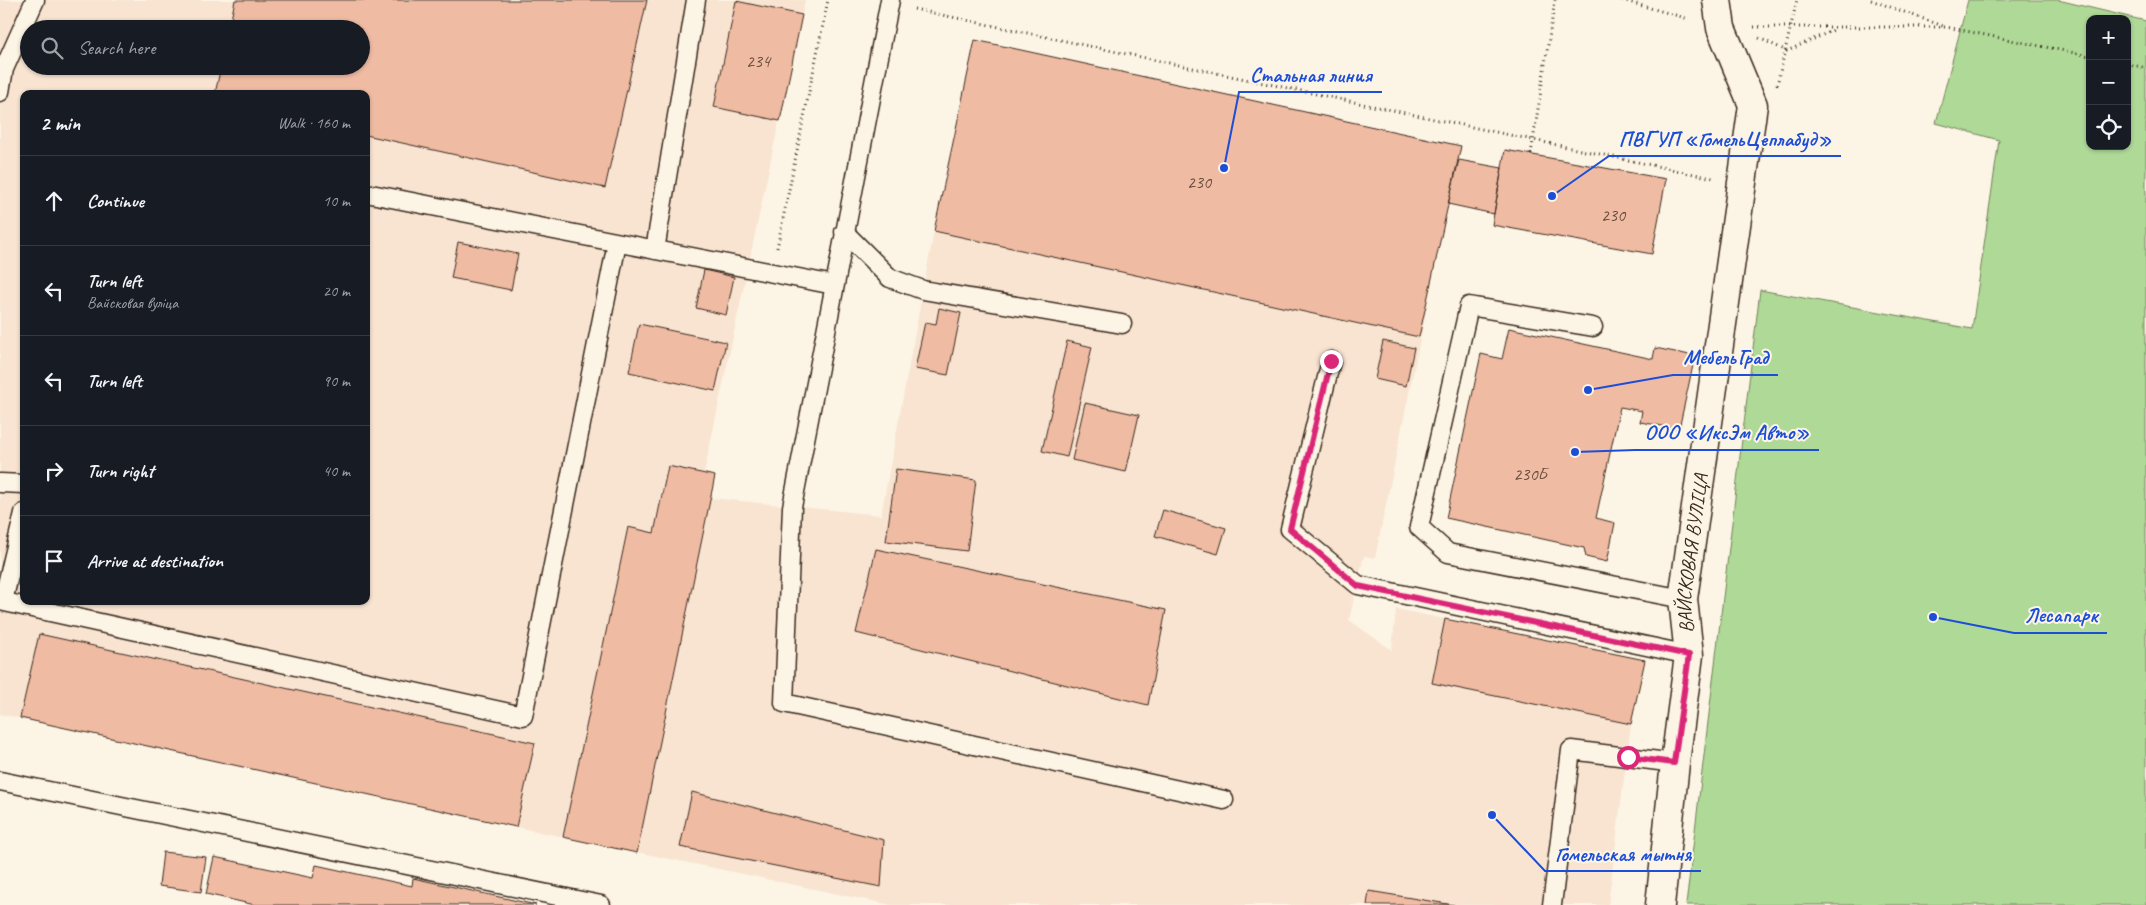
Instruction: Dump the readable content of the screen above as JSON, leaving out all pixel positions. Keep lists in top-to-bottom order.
{
  "streets": {
    "street": ["ВАЙСКОВАЯ ВУЛІЦА"]
  },
  "places": [
    "Стальная линия",
    "ПВГУП «ГомельЦеплабуд»",
    "МебельГрад",
    "ООО «ИксЭм Авто»",
    "Лесапарк",
    "Гомельская мытня"
  ],
  "house_numbers": [
    "234",
    "230",
    "230",
    "230Б"
  ],
  "page": {
    "map_buttons": ["+", "−"],
    "search": "Search here",
    "heading": ["2 min", "Walk · 160 m"],
    "list": [
      ["Continue", "10 m"],
      ["Turn left", "Вайсковая вуліца", "20 m"],
      ["Turn left", "90 m"],
      ["Turn right", "40 m"],
      "Arrive at destination"
    ]
  }
}
